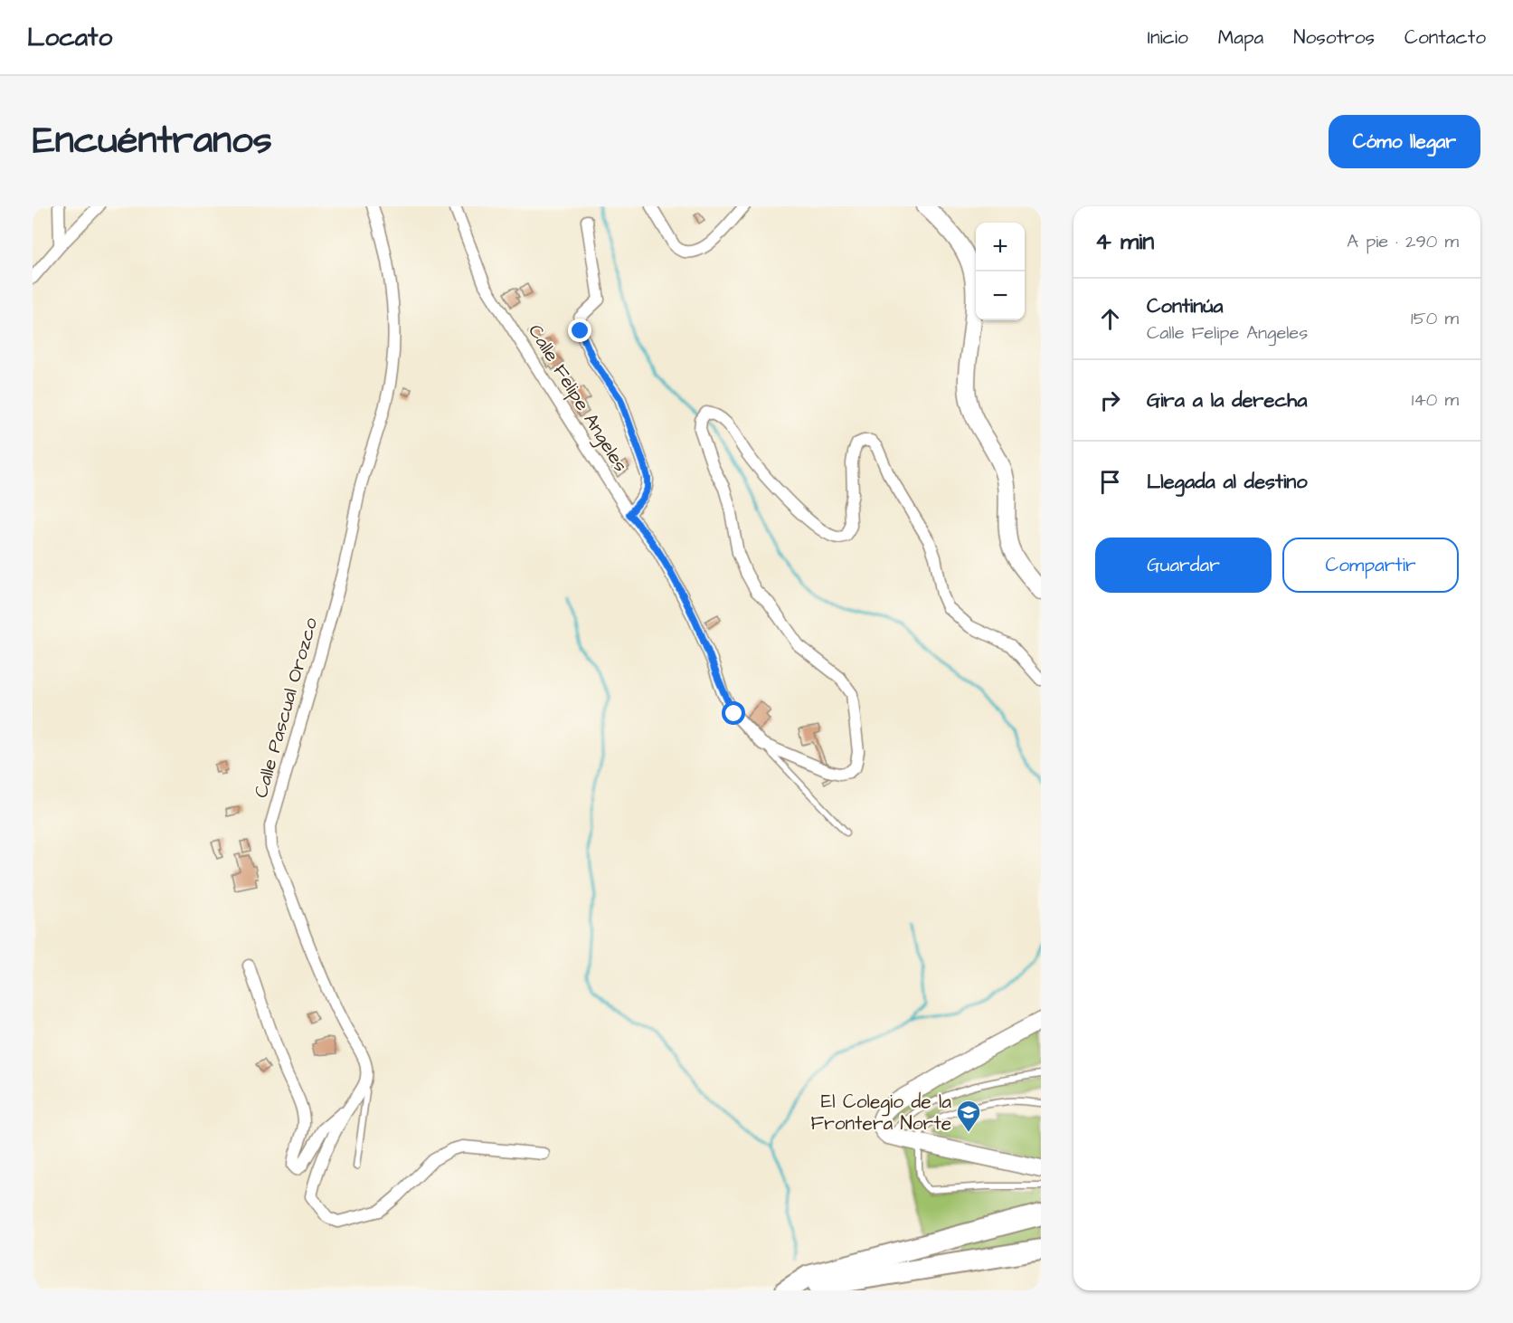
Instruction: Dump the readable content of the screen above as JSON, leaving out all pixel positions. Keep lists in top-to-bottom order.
{
  "streets": {
    "street": ["Calle Felipe Angeles", "Calle Pascual Orozco"]
  },
  "places": {
    "school or university": ["El Colegio de la Frontera Norte"]
  },
  "page": {
    "header": "Locato",
    "nav": [
      "Inicio",
      "Mapa",
      "Nosotros",
      "Contacto"
    ],
    "title": "Encuéntranos",
    "buttons": [
      "Cómo llegar",
      ["Guardar", "Compartir"]
    ],
    "heading": ["4 min", "A pie · 290 m"],
    "map_buttons": ["+", "−"],
    "list": [
      ["Continúa", "Calle Felipe Angeles", "150 m"],
      ["Gira a la derecha", "140 m"],
      "Llegada al destino"
    ]
  }
}
